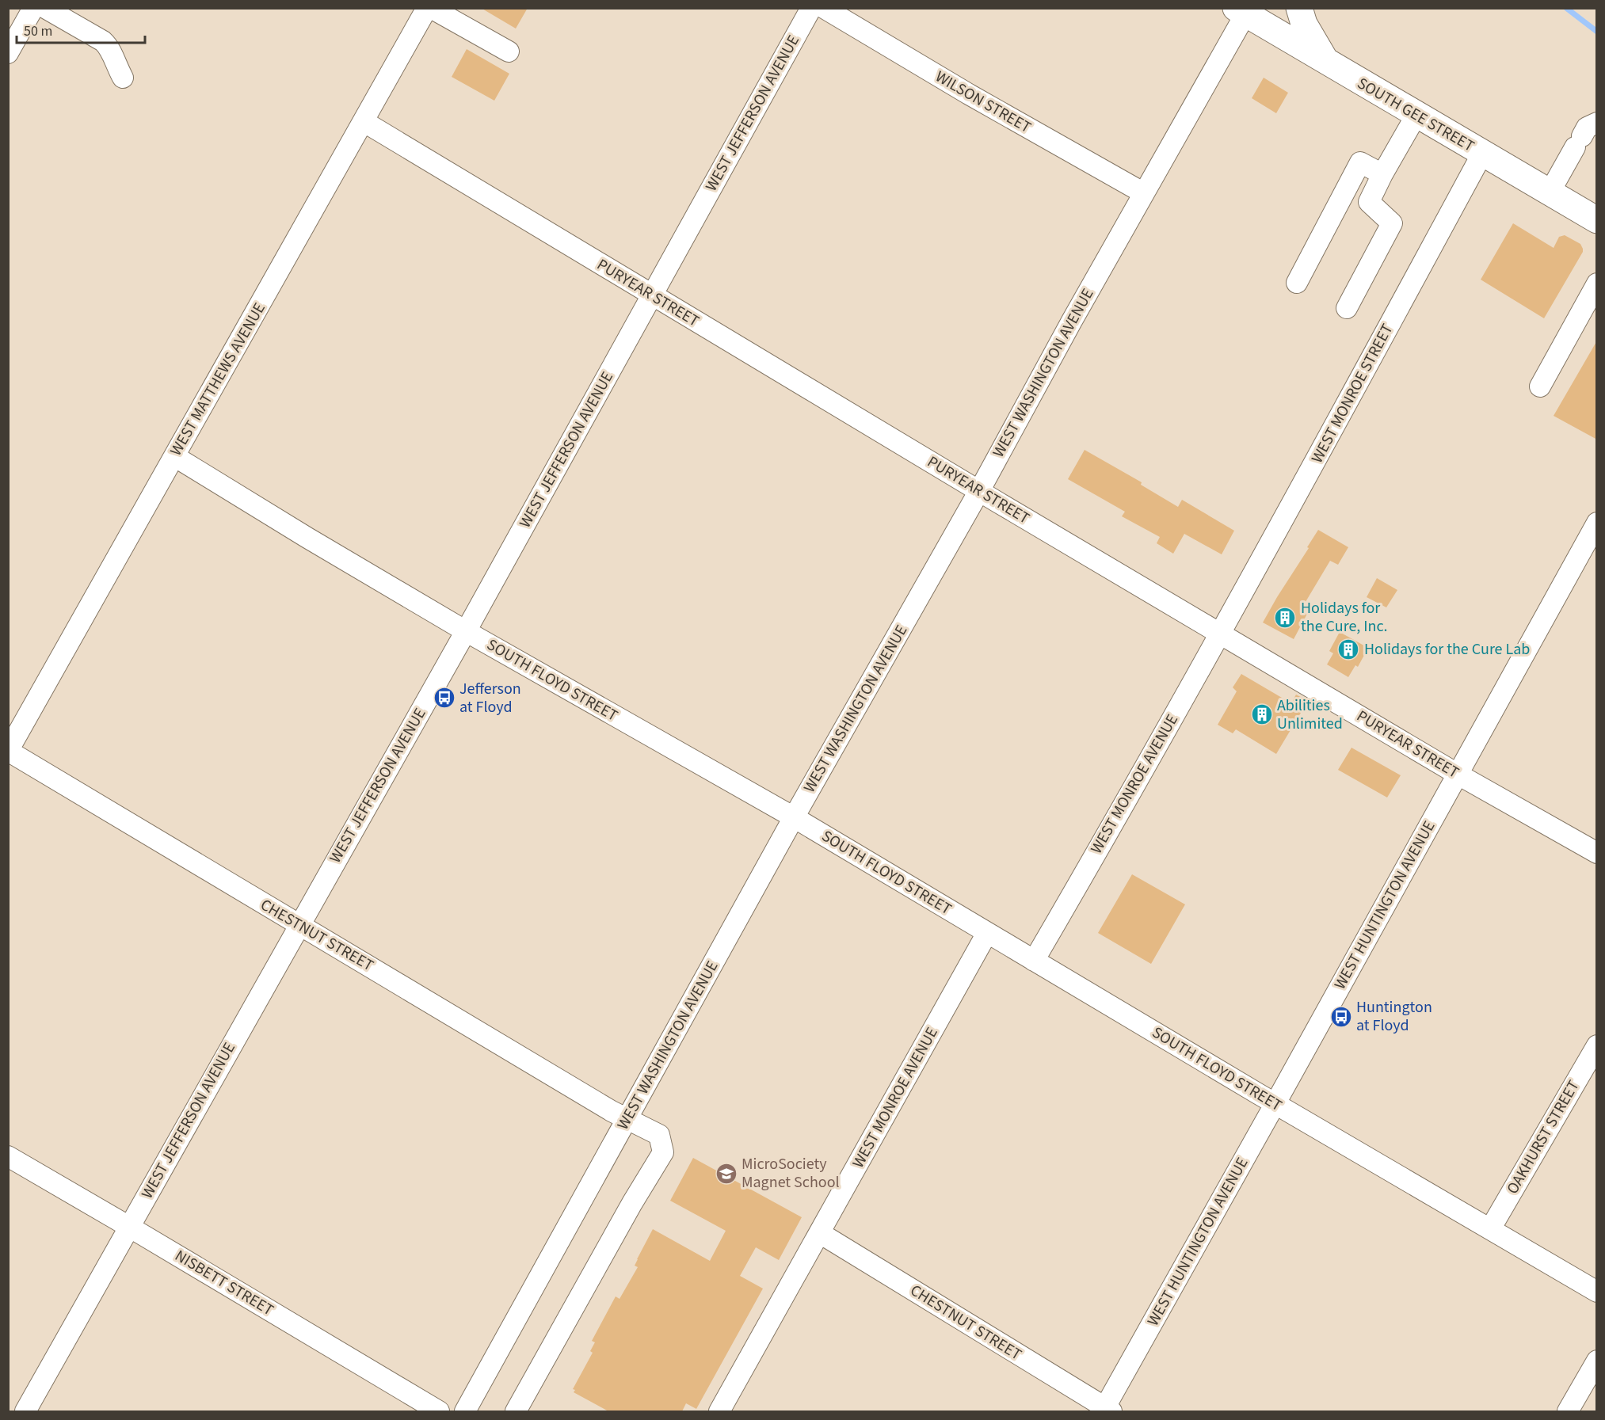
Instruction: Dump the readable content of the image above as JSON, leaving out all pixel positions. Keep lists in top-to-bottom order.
{
  "streets": {
    "main road": ["SOUTH GEE STREET"],
    "street": [
      "WILSON STREET",
      "WEST JEFFERSON AVENUE",
      "PURYEAR STREET",
      "WEST WASHINGTON AVENUE",
      "WEST MATTHEWS AVENUE",
      "WEST MONROE STREET",
      "SOUTH FLOYD STREET",
      "WEST MONROE AVENUE",
      "WEST HUNTINGTON AVENUE",
      "CHESTNUT STREET",
      "OAKHURST STREET",
      "NISBETT STREET"
    ]
  },
  "crossings": [
    ["WILSON STREET", "WEST WASHINGTON AVENUE"],
    ["WEST JEFFERSON AVENUE", "PURYEAR STREET"],
    ["WEST JEFFERSON AVENUE", "SOUTH FLOYD STREET"],
    ["WEST JEFFERSON AVENUE", "CHESTNUT STREET"],
    ["WEST JEFFERSON AVENUE", "NISBETT STREET"],
    ["SOUTH GEE STREET", "WEST WASHINGTON AVENUE"],
    ["SOUTH GEE STREET", "WEST MONROE STREET"],
    ["PURYEAR STREET", "WEST WASHINGTON AVENUE"],
    ["PURYEAR STREET", "WEST MATTHEWS AVENUE"],
    ["PURYEAR STREET", "WEST MONROE STREET"],
    ["PURYEAR STREET", "WEST MONROE AVENUE"],
    ["PURYEAR STREET", "WEST HUNTINGTON AVENUE"],
    ["WEST WASHINGTON AVENUE", "SOUTH FLOYD STREET"],
    ["WEST WASHINGTON AVENUE", "CHESTNUT STREET"],
    ["WEST MATTHEWS AVENUE", "SOUTH FLOYD STREET"],
    ["WEST MATTHEWS AVENUE", "CHESTNUT STREET"],
    ["WEST MONROE STREET", "WEST MONROE AVENUE"],
    ["SOUTH FLOYD STREET", "WEST MONROE AVENUE"],
    ["SOUTH FLOYD STREET", "WEST HUNTINGTON AVENUE"],
    ["SOUTH FLOYD STREET", "OAKHURST STREET"],
    ["WEST MONROE AVENUE", "CHESTNUT STREET"],
    ["WEST HUNTINGTON AVENUE", "CHESTNUT STREET"]
  ],
  "places": {
    "building": ["Holidays for the Cure, Inc.", "Holidays for the Cure Lab", "Abilities Unlimited"],
    "bus stop": ["Jefferson at Floyd", "Huntington at Floyd"],
    "school or university": ["MicroSociety Magnet School"]
  },
  "scale_bar": "50 m"
}
